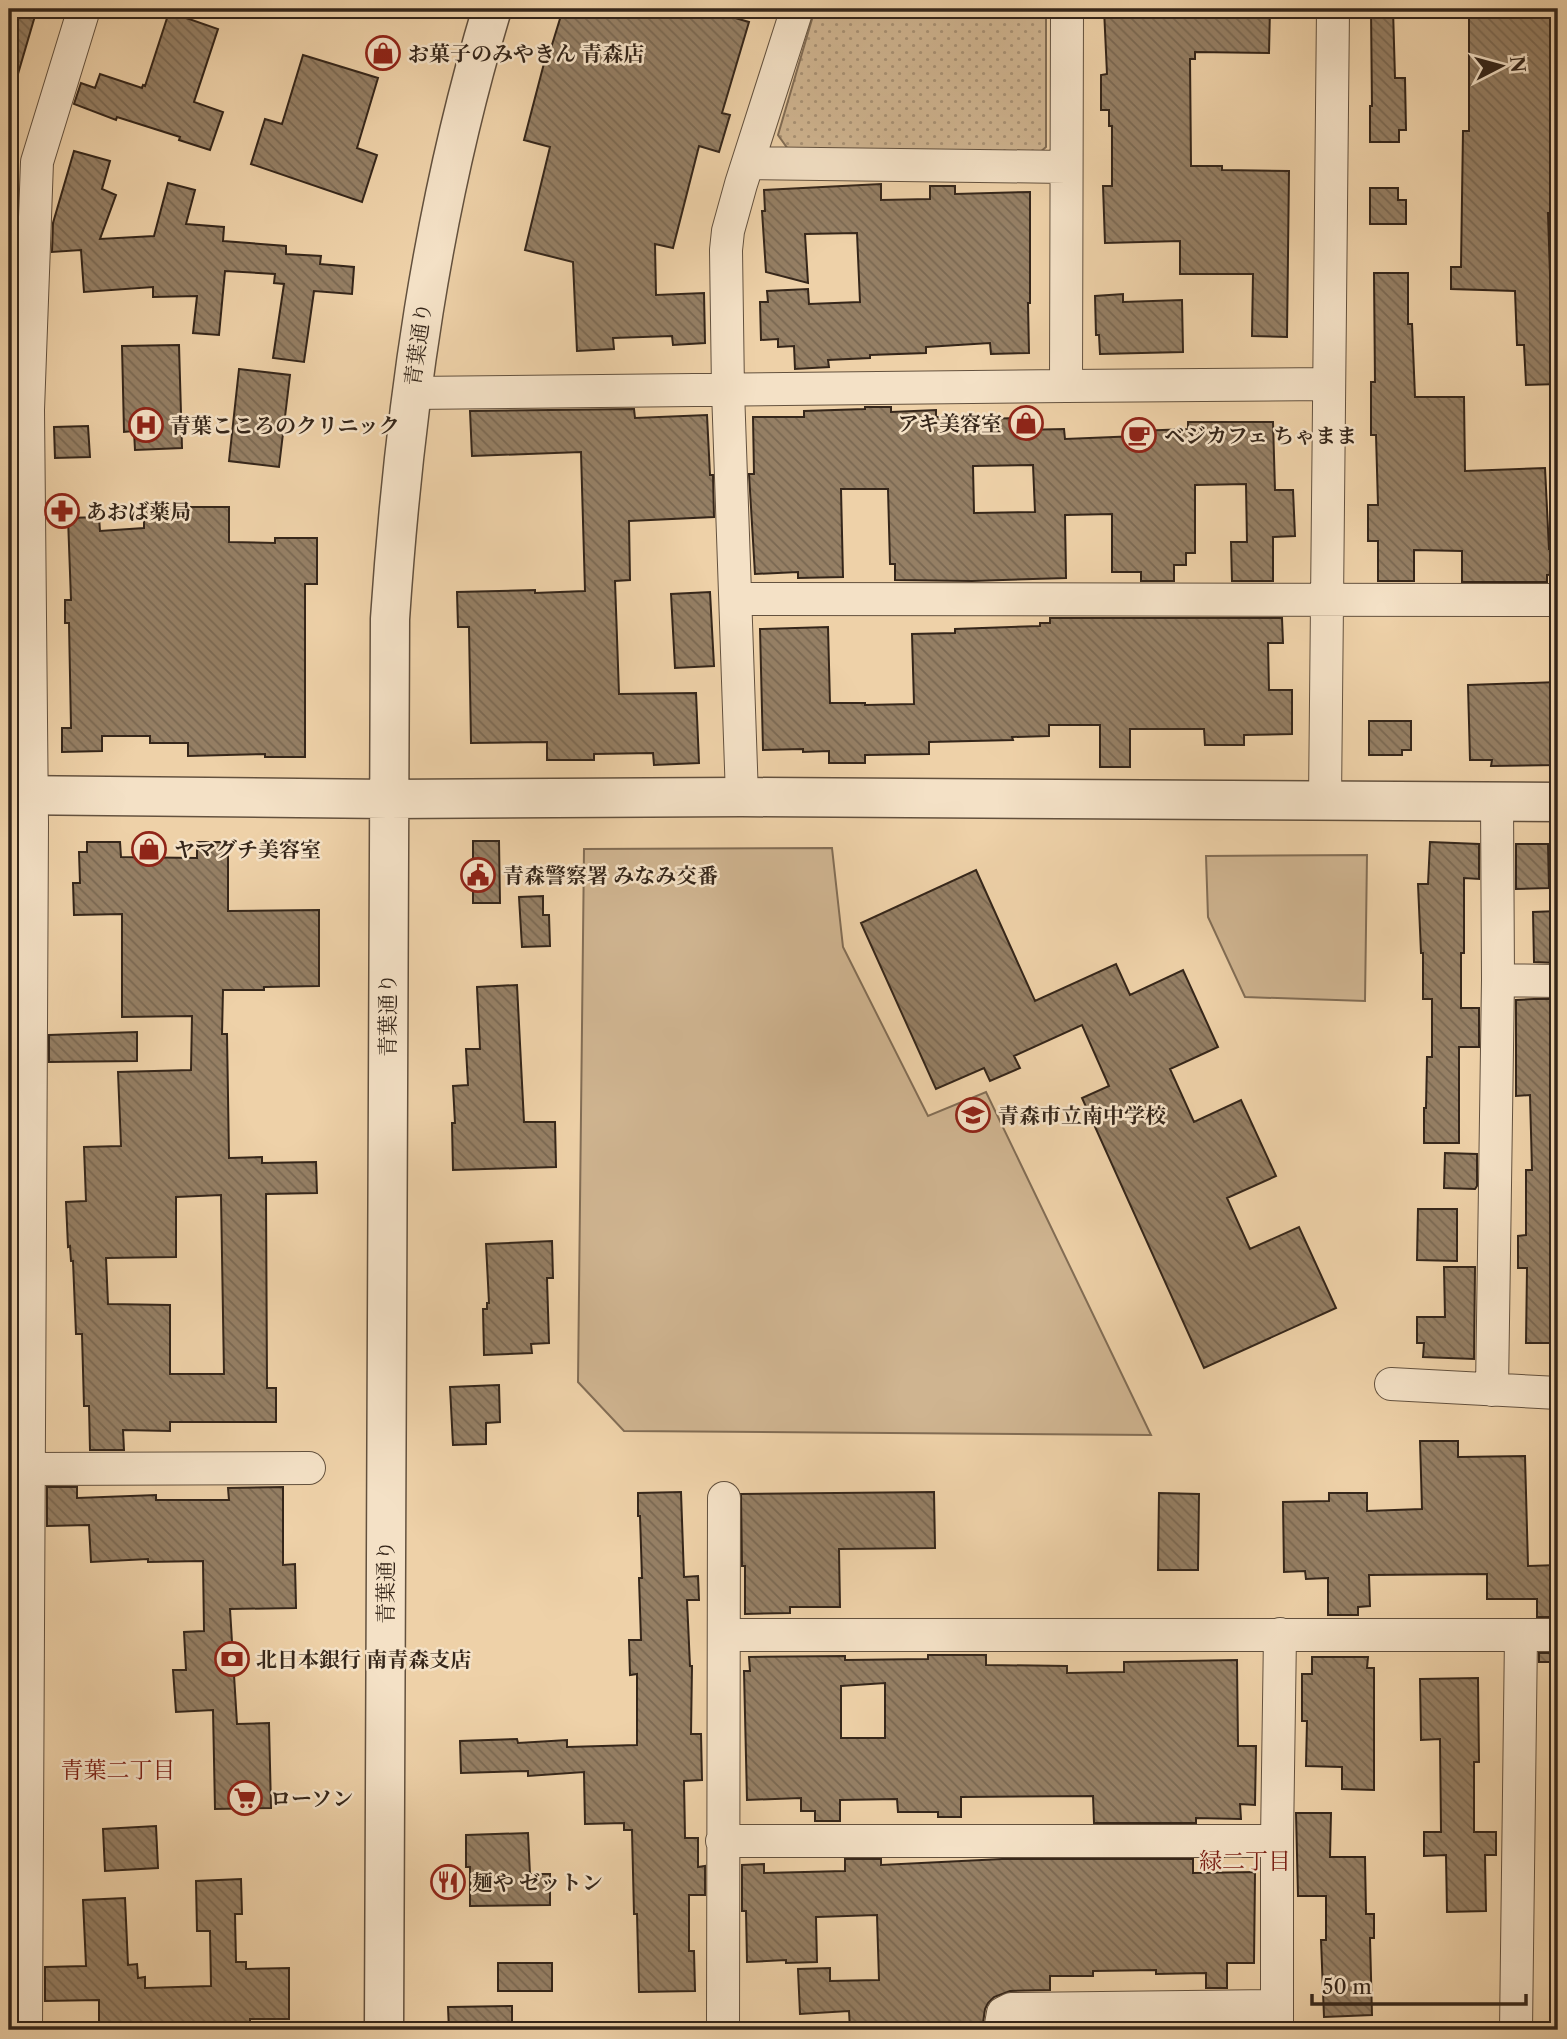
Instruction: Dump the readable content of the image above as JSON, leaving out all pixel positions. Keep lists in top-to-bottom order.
{
  "streets": {
    "street": ["青葉通り"]
  },
  "districts": ["青葉二丁目", "緑二丁目"],
  "places": {
    "shop": ["お菓子のみやきん 青森店", "アキ美容室", "ヤマグチ美容室"],
    "hospital": ["青葉こころのクリニック"],
    "cafe": ["ベジカフェ ちゃまま"],
    "pharmacy": ["あおば薬局"],
    "public building": ["青森警察署 みなみ交番"],
    "school or university": ["青森市立南中学校"],
    "bank": ["北日本銀行 南青森支店"],
    "supermarket": ["ローソン"],
    "restaurant": ["麺や ゼットン"]
  },
  "scale_bar": "50 m",
  "north": "right"
}
